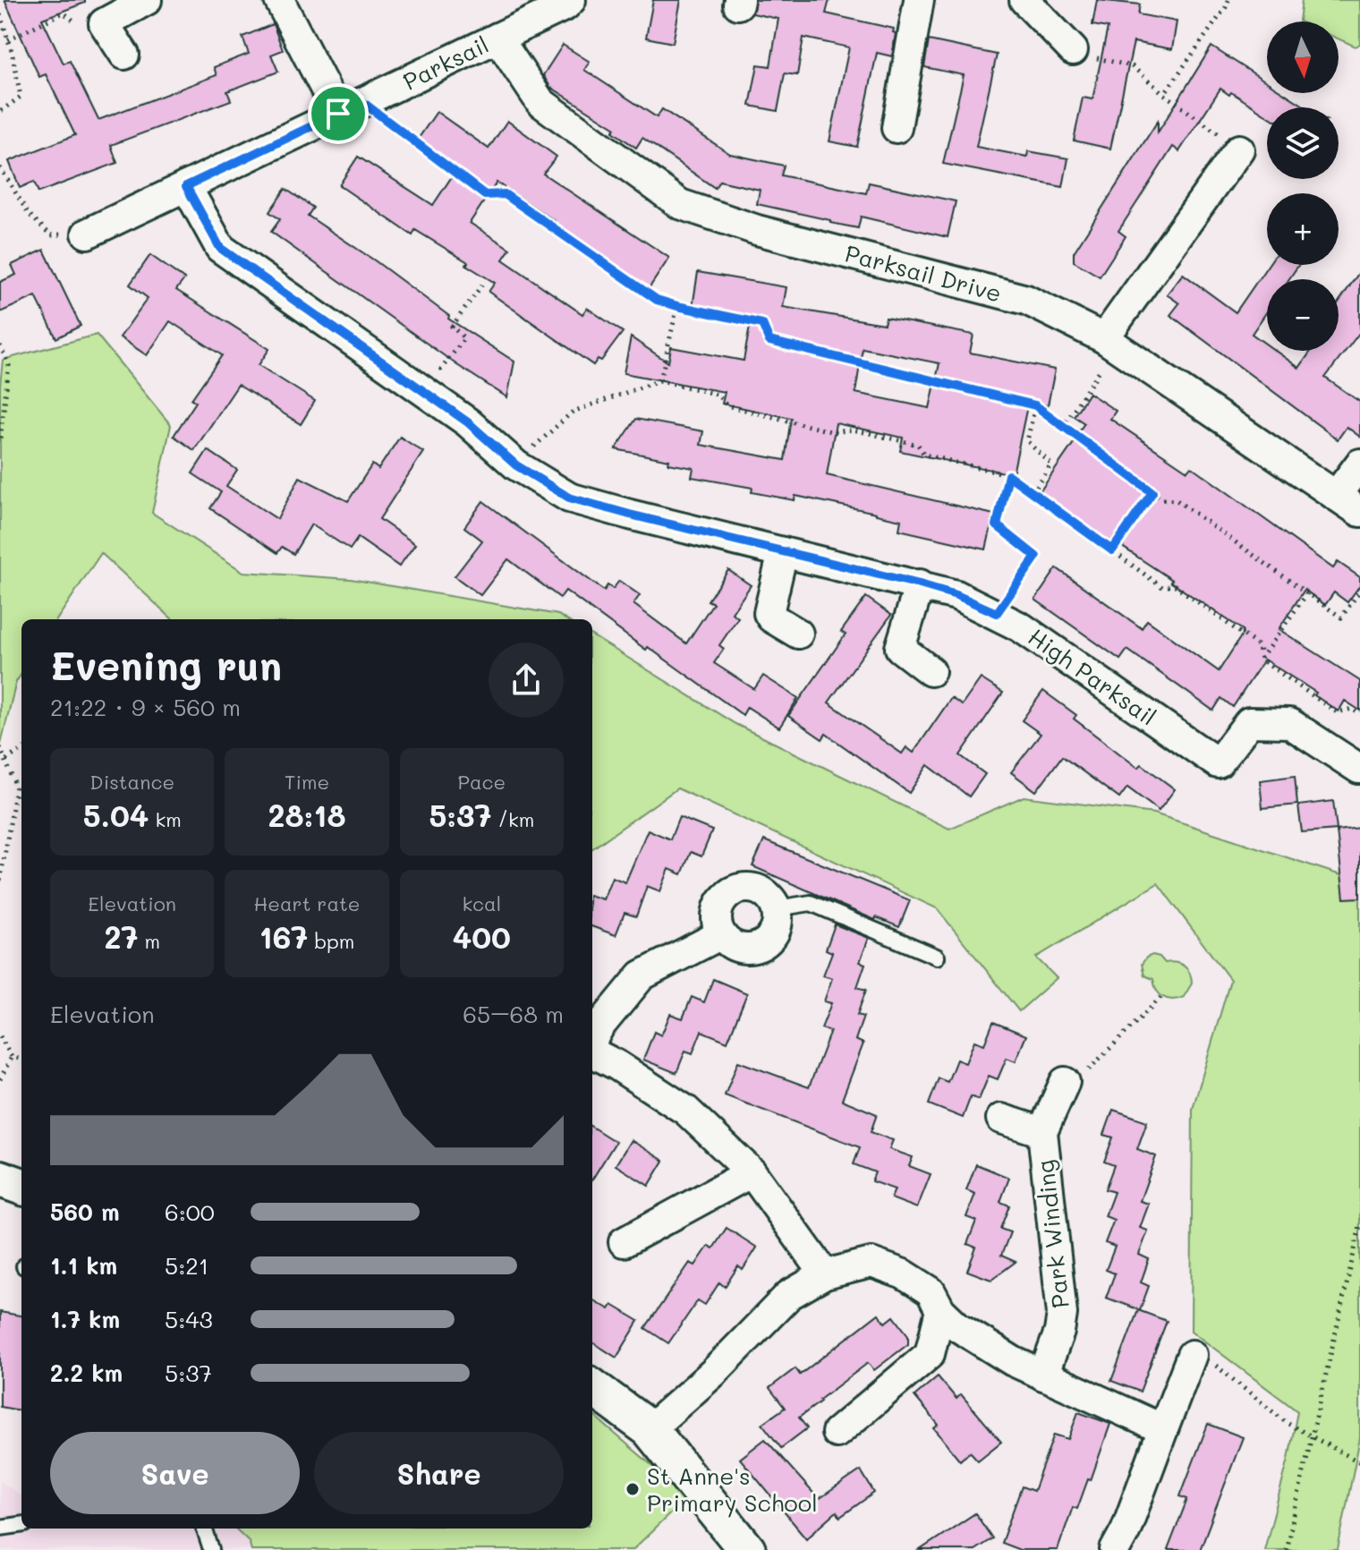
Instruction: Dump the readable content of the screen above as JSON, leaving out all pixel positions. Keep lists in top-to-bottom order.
{
  "streets": {
    "street": [
      "Parksail",
      "Parksail Drive",
      "High Parksail",
      "Park Winding"
    ]
  },
  "crossings": [
    ["Parksail", "Parksail Drive"],
    ["Parksail", "High Parksail"]
  ],
  "places": ["St Anne's Primary School"],
  "north": "bottom",
  "page": {
    "map_buttons": ["+", "−"],
    "heading": ["Evening run", "21:22 · 9 × 560 m"],
    "stats": [
      ["Distance", "5.04 km"],
      ["Time", "28:18"],
      ["Pace", "5:37 /km"],
      ["Elevation", "27 m"],
      ["Heart rate", "167 bpm"],
      ["kcal", "400"]
    ],
    "chart": ["Elevation", "65–68 m"],
    "list": [
      {
        "name": "560 m",
        "note": "6:00"
      },
      {
        "name": "1.1 km",
        "note": "5:21"
      },
      {
        "name": "1.7 km",
        "note": "5:43"
      },
      {
        "name": "2.2 km",
        "note": "5:37"
      }
    ],
    "buttons": ["Save", "Share"]
  }
}
